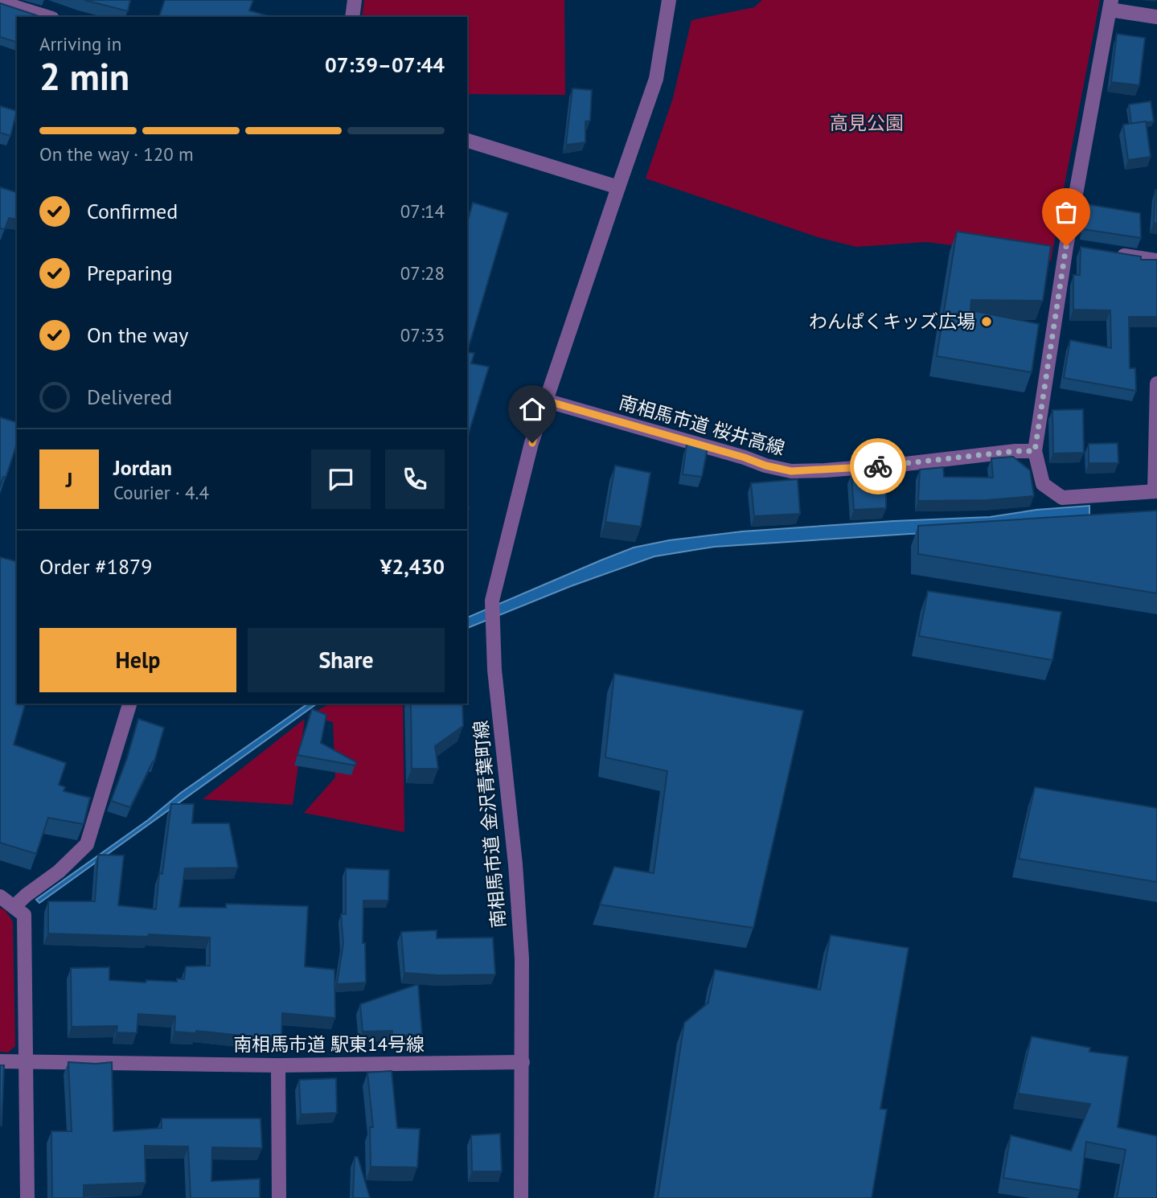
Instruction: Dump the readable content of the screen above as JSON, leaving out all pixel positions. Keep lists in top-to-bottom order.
{
  "streets": {
    "street": ["南相馬市道 桜井高線", "南相馬市道 金沢青葉町線", "南相馬市道 駅東14号線"]
  },
  "crossings": [
    ["南相馬市道 桜井高線", "南相馬市道 金沢青葉町線"],
    ["南相馬市道 金沢青葉町線", "南相馬市道 駅東14号線"]
  ],
  "parks": ["高見公園"],
  "places": ["わんぱくキッズ広場"],
  "page": {
    "heading": ["2 min", "Arriving in", "07:39–07:44"],
    "panel": [
      "Jordan",
      "Courier · 4.4",
      "Order #1879",
      "¥2,430"
    ],
    "bar": "On the way · 120 m",
    "list": [
      ["Confirmed", "07:14"],
      ["Preparing", "07:28"],
      ["On the way", "07:33"],
      "Delivered"
    ],
    "round": "J",
    "buttons": ["Help", "Share"]
  }
}
